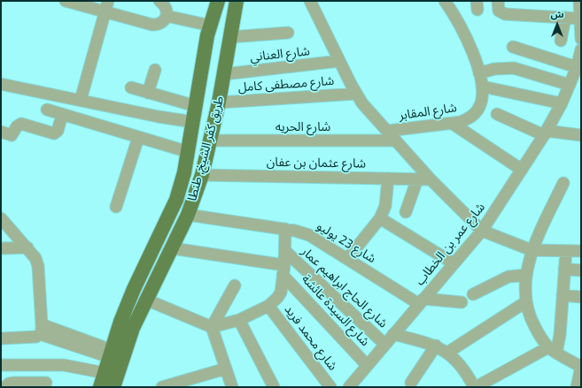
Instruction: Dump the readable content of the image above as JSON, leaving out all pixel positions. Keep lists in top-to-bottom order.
{
  "streets": {
    "main road": ["طريق كفر الشيخ, طنطا"],
    "street": [
      "شارع العناني",
      "شارع مصطفى كامل",
      "شارع المقابر",
      "شارع الحريه",
      "شارع عثمان بن عفان",
      "شارع 23 يوليو",
      "شارع عمر بن الخطاب",
      "شارع الحاج ابراهيم عمار",
      "شارع السيدة عائشة",
      "شارع محمد فريد"
    ]
  },
  "crossings": [
    ["شارع العناني", "طريق كفر الشيخ, طنطا"],
    ["شارع مصطفى كامل", "طريق كفر الشيخ, طنطا"],
    ["شارع الحريه", "طريق كفر الشيخ, طنطا"],
    ["طريق كفر الشيخ, طنطا", "شارع عثمان بن عفان"],
    ["طريق كفر الشيخ, طنطا", "شارع 23 يوليو"],
    ["شارع 23 يوليو", "شارع عمر بن الخطاب"],
    ["شارع عمر بن الخطاب", "شارع الحاج ابراهيم عمار"],
    ["شارع عمر بن الخطاب", "شارع السيدة عائشة"]
  ],
  "north": "top"
}
